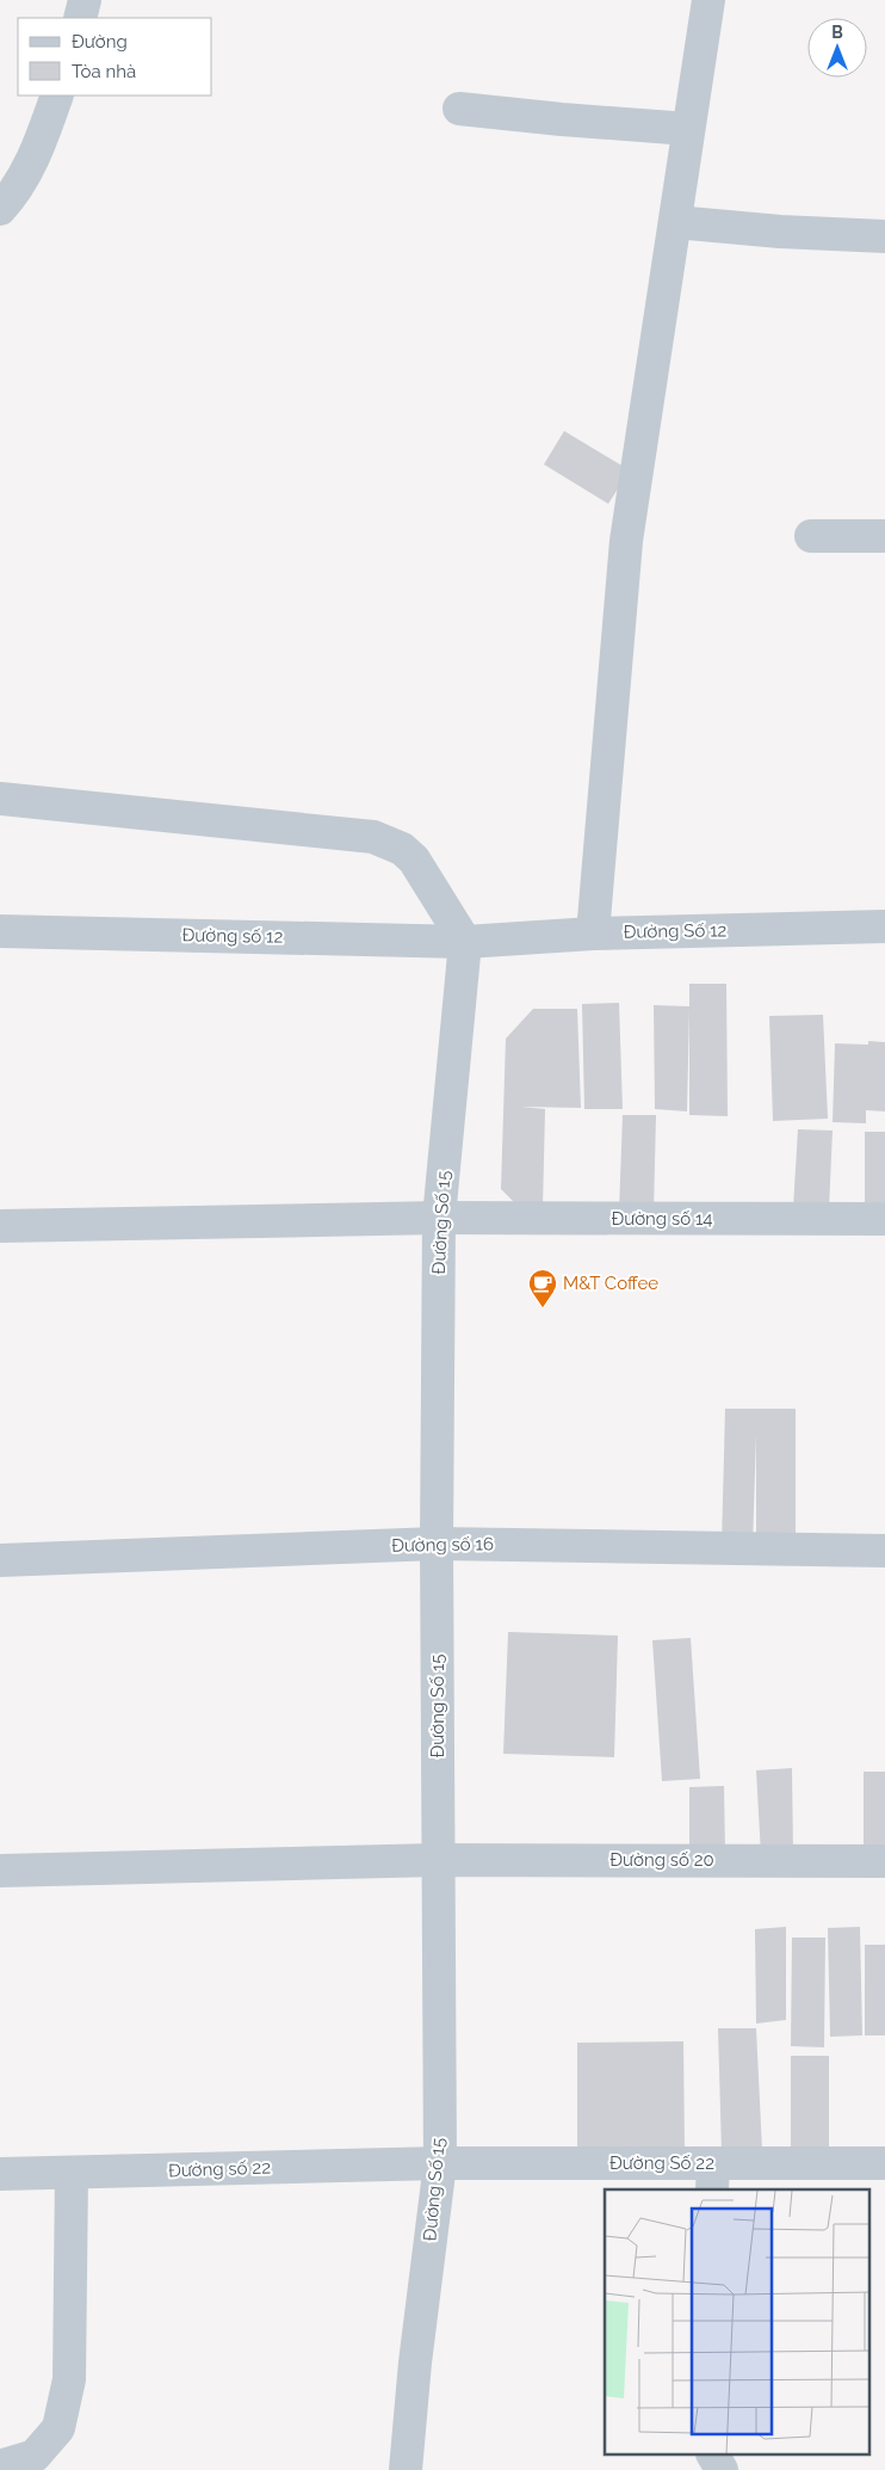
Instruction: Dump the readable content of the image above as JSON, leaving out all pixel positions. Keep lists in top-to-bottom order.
{
  "streets": {
    "street": [
      "Đường Số 12",
      "Đường số 12",
      "Đường số 14",
      "Đường Số 15",
      "Đường số 16",
      "Đường số 20",
      "Đường Số 22",
      "Đường số 22"
    ]
  },
  "crossings": [
    ["Đường Số 12", "Đường số 12"],
    ["Đường Số 12", "Đường Số 15"],
    ["Đường số 12", "Đường Số 15"],
    ["Đường số 14", "Đường Số 15"],
    ["Đường Số 15", "Đường số 16"],
    ["Đường Số 15", "Đường số 20"],
    ["Đường Số 15", "Đường Số 22"],
    ["Đường Số 15", "Đường số 22"],
    ["Đường Số 22", "Đường số 22"]
  ],
  "places": {
    "cafe": ["M&T Coffee"]
  },
  "legend": ["Đường", "Tòa nhà"],
  "north": "top"
}
